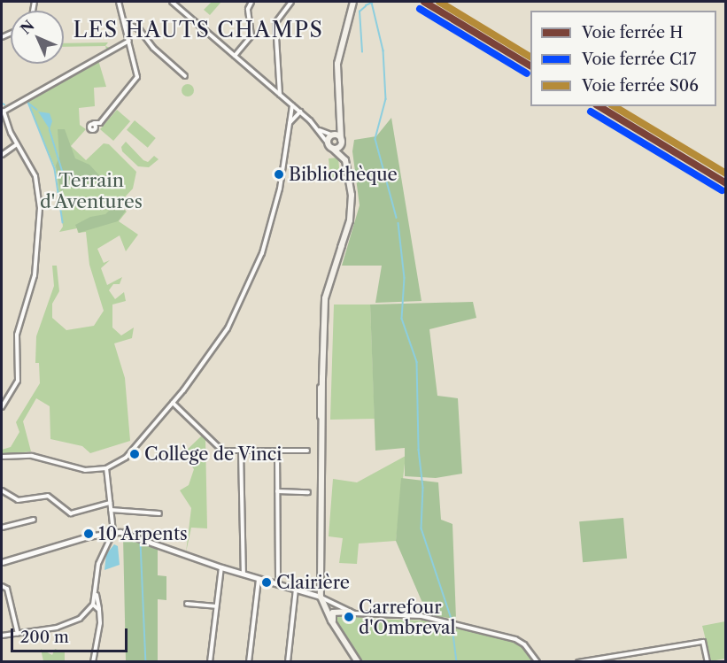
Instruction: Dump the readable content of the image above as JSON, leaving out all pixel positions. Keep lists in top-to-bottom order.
{
  "districts": ["LES HAUTS CHAMPS"],
  "parks": ["Terrain d'Aventures"],
  "places": [
    "Bibliothèque",
    "Collège de Vinci",
    "10 Arpents",
    "Clairière",
    "Carrefour d'Ombreval"
  ],
  "lines": ["rail line H", "rail line S06", "rail line C17"],
  "legend": ["Voie ferrée H", "Voie ferrée C17", "Voie ferrée S06"],
  "scale_bar": "200 m",
  "north": "top left"
}
